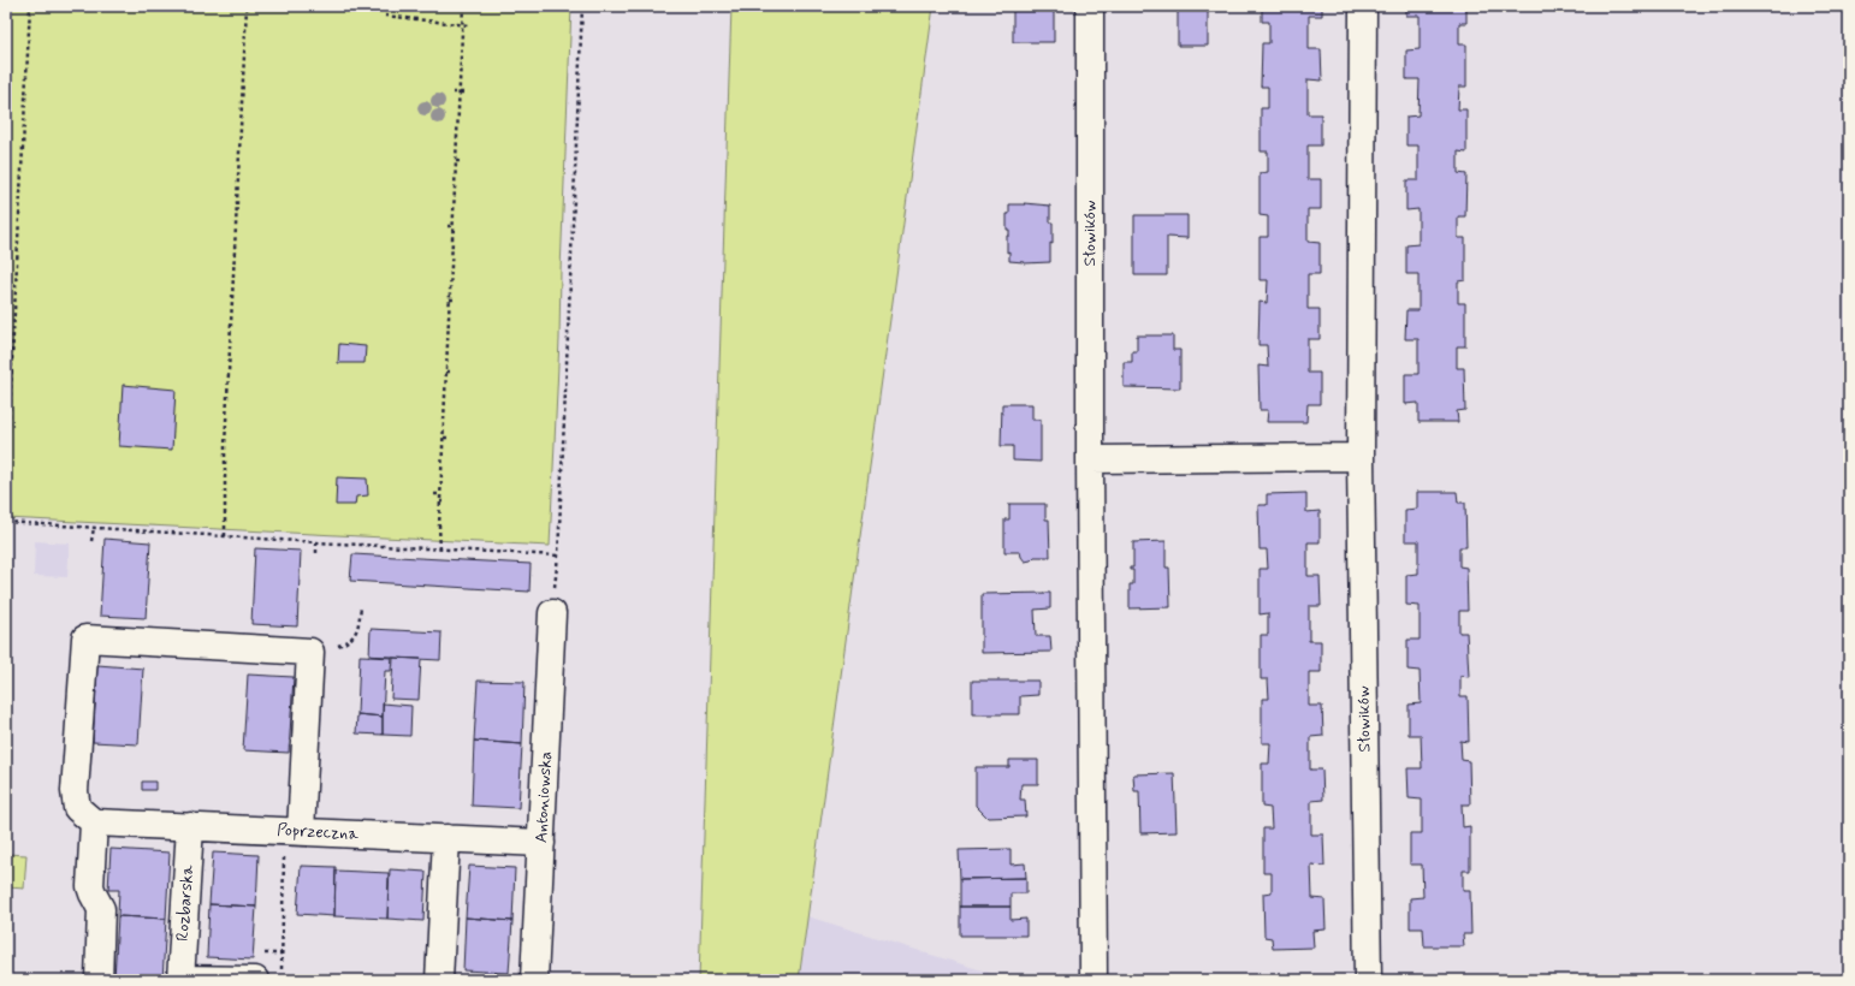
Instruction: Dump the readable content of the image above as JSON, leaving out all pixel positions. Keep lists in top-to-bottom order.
{
  "streets": {
    "street": [
      "Słowików",
      "Antoniowska",
      "Poprzeczna",
      "Rozbarska"
    ]
  },
  "crossings": [
    ["Antoniowska", "Poprzeczna"],
    ["Poprzeczna", "Rozbarska"]
  ]
}
